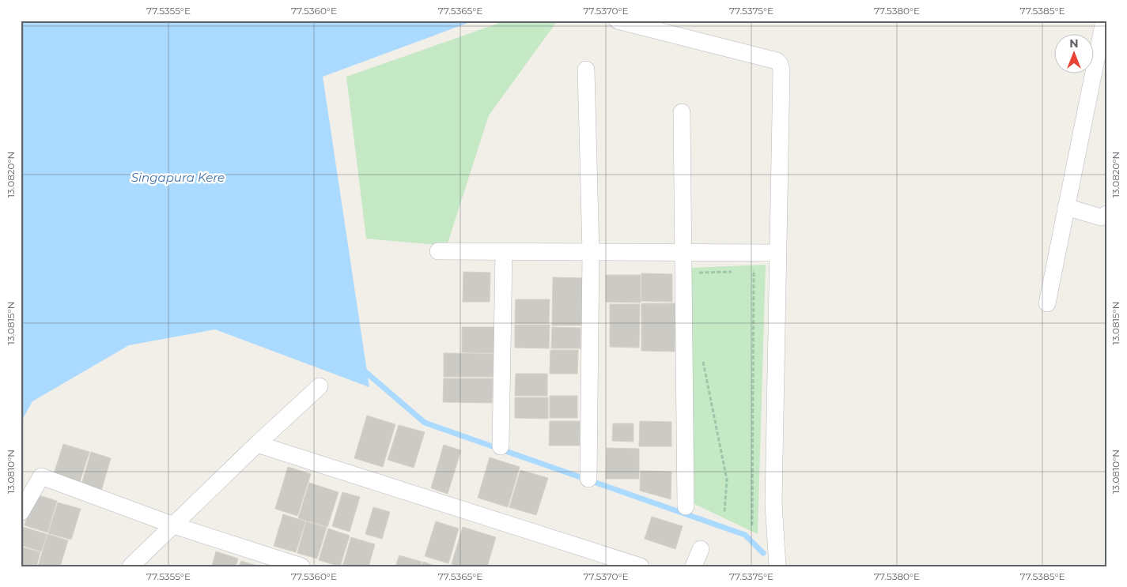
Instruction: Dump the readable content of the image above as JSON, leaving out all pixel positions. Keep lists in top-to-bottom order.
{
  "water": ["Singapura Kere"],
  "north": "top",
  "coordinates": [
    "77.5355°E",
    "77.5360°E",
    "77.5365°E",
    "77.5370°E",
    "77.5375°E",
    "77.5380°E",
    "77.5385°E",
    "13.0820°N",
    "13.0815°N",
    "13.0810°N"
  ]
}
